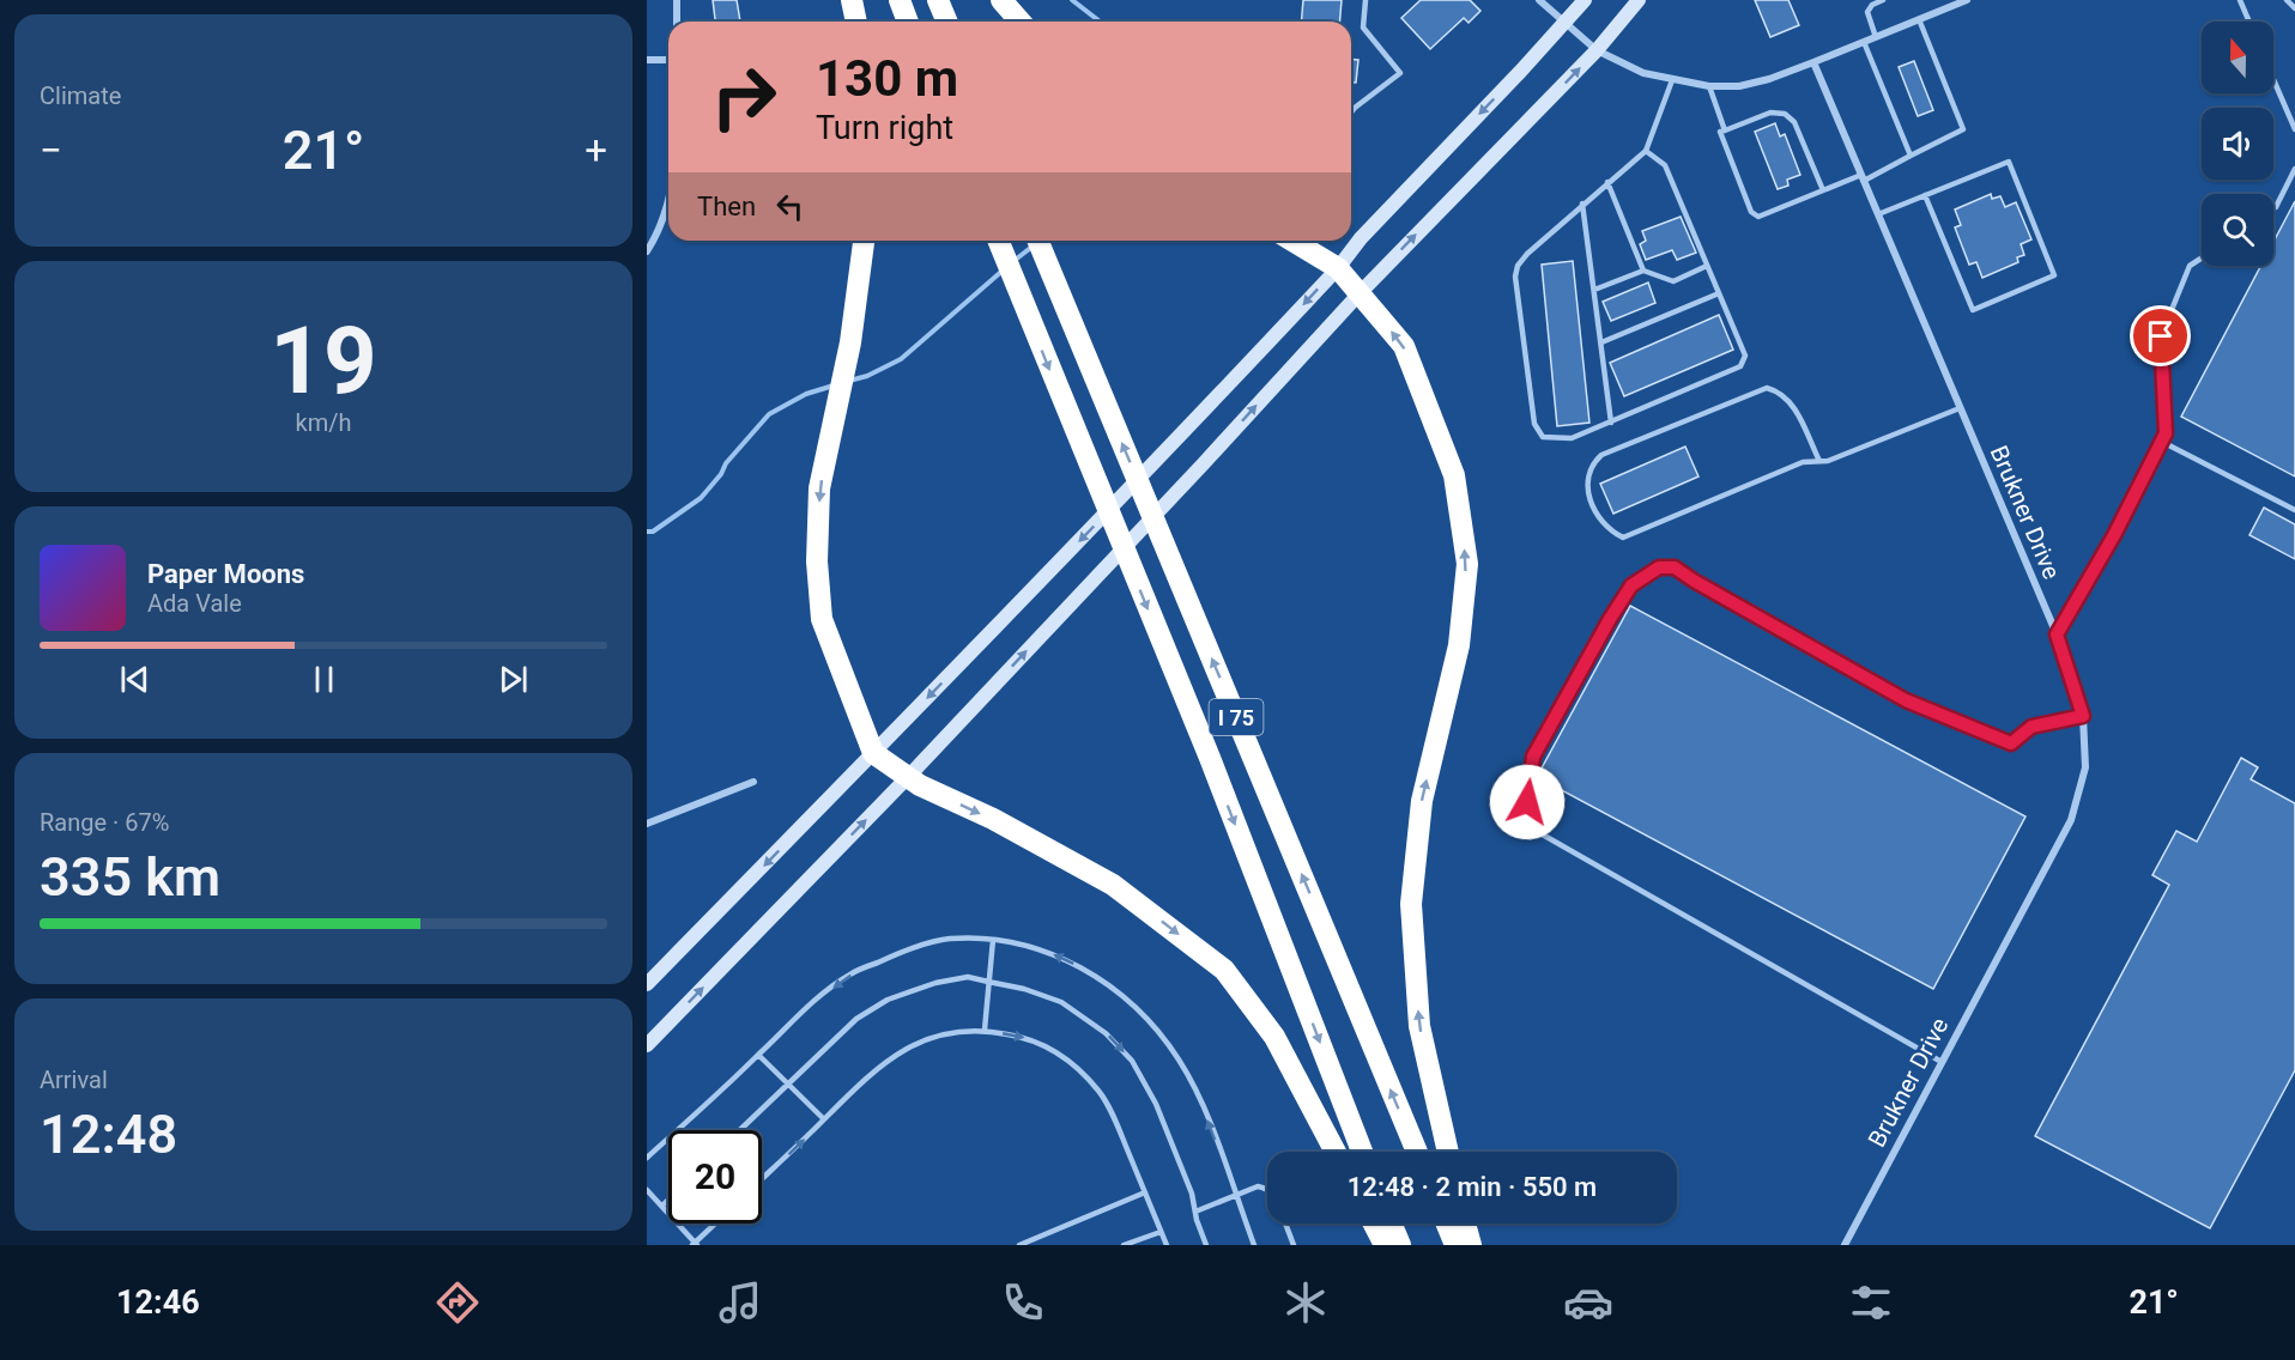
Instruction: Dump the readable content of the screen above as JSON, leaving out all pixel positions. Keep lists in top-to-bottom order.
{
  "streets": {
    "highway": ["I 75"],
    "street": ["Brukner Drive"]
  },
  "north": "top",
  "page": {
    "tile": [
      "Climate",
      ["19", "km/h"],
      ["Range · 67%", "335 km"],
      ["Arrival", "12:48"]
    ],
    "turn": ["130 m", "Turn right"],
    "heat": ["−", "21°", "+"],
    "then": "Then",
    "song": ["Paper Moons", "Ada Vale"],
    "limit": "20",
    "trip": "12:48 · 2 min · 550 m",
    "tabs": ["12:46", "21°"]
  }
}
